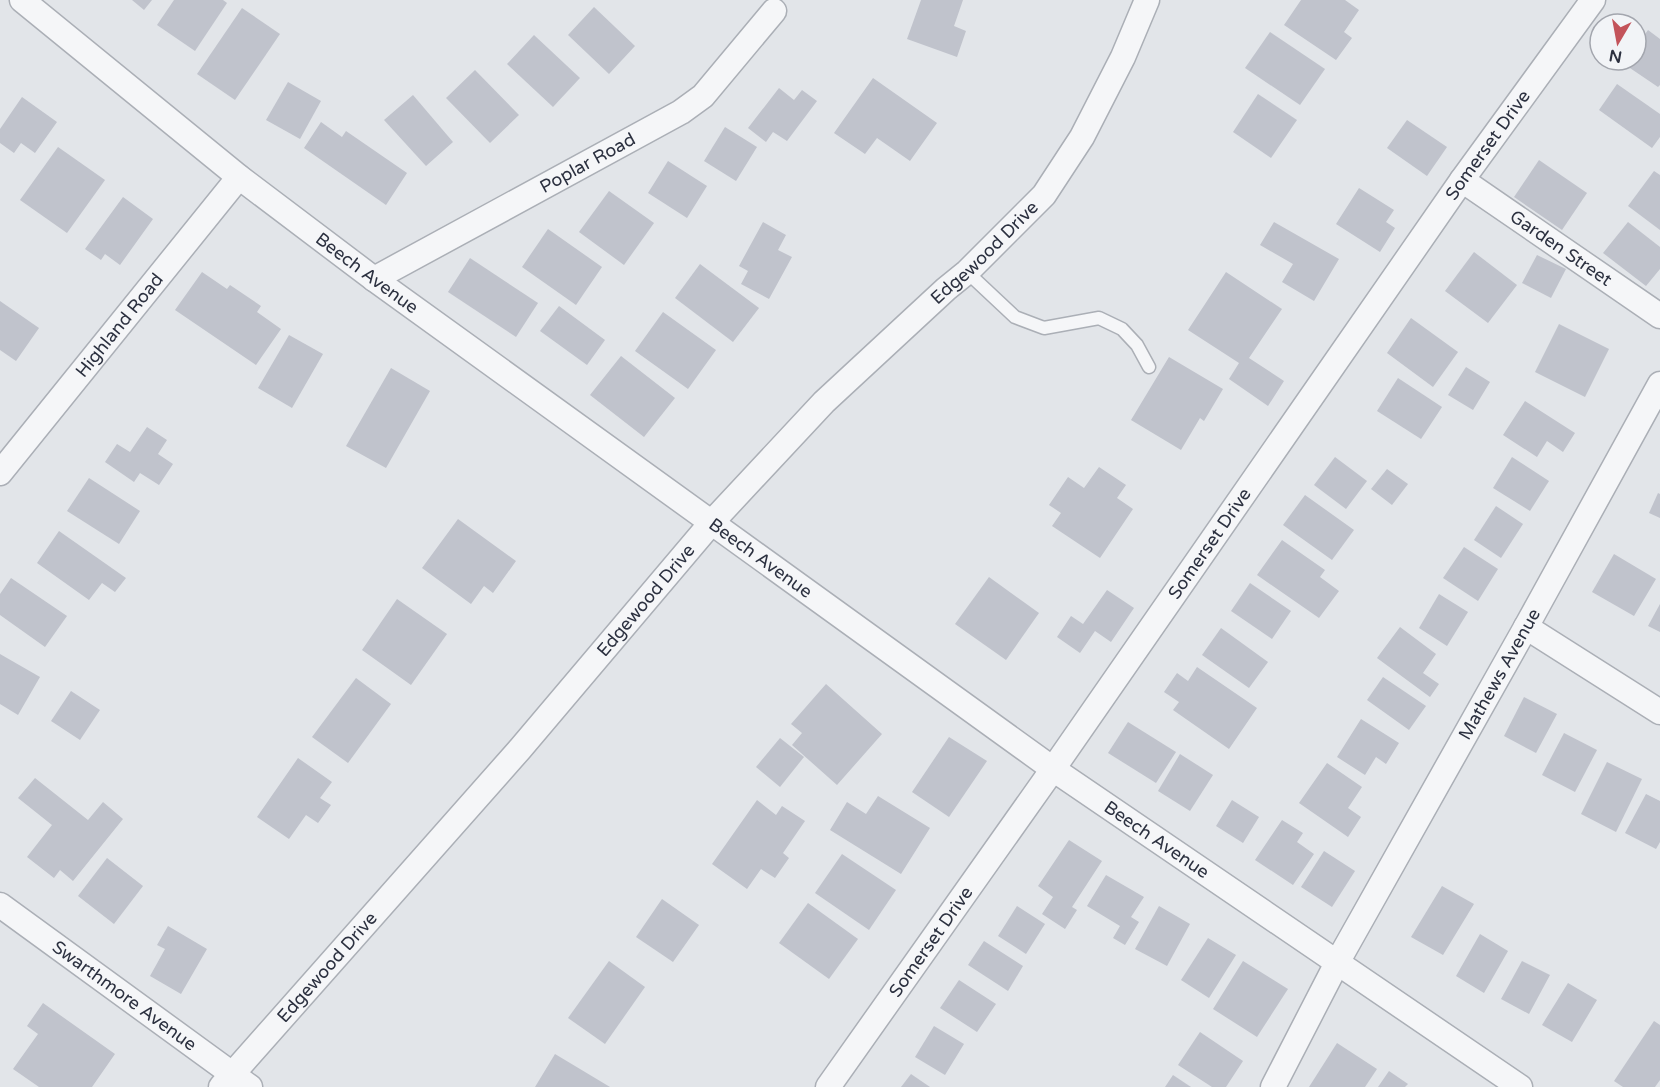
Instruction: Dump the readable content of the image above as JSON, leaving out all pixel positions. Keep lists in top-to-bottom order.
{
  "streets": {
    "street": [
      "Somerset Drive",
      "Poplar Road",
      "Garden Street",
      "Edgewood Drive",
      "Beech Avenue",
      "Highland Road",
      "Mathews Avenue",
      "Swarthmore Avenue"
    ]
  },
  "crossings": [
    ["Somerset Drive", "Garden Street"],
    ["Somerset Drive", "Beech Avenue"],
    ["Poplar Road", "Beech Avenue"],
    ["Edgewood Drive", "Beech Avenue"],
    ["Edgewood Drive", "Swarthmore Avenue"],
    ["Beech Avenue", "Highland Road"],
    ["Beech Avenue", "Mathews Avenue"]
  ],
  "north": "bottom"
}
